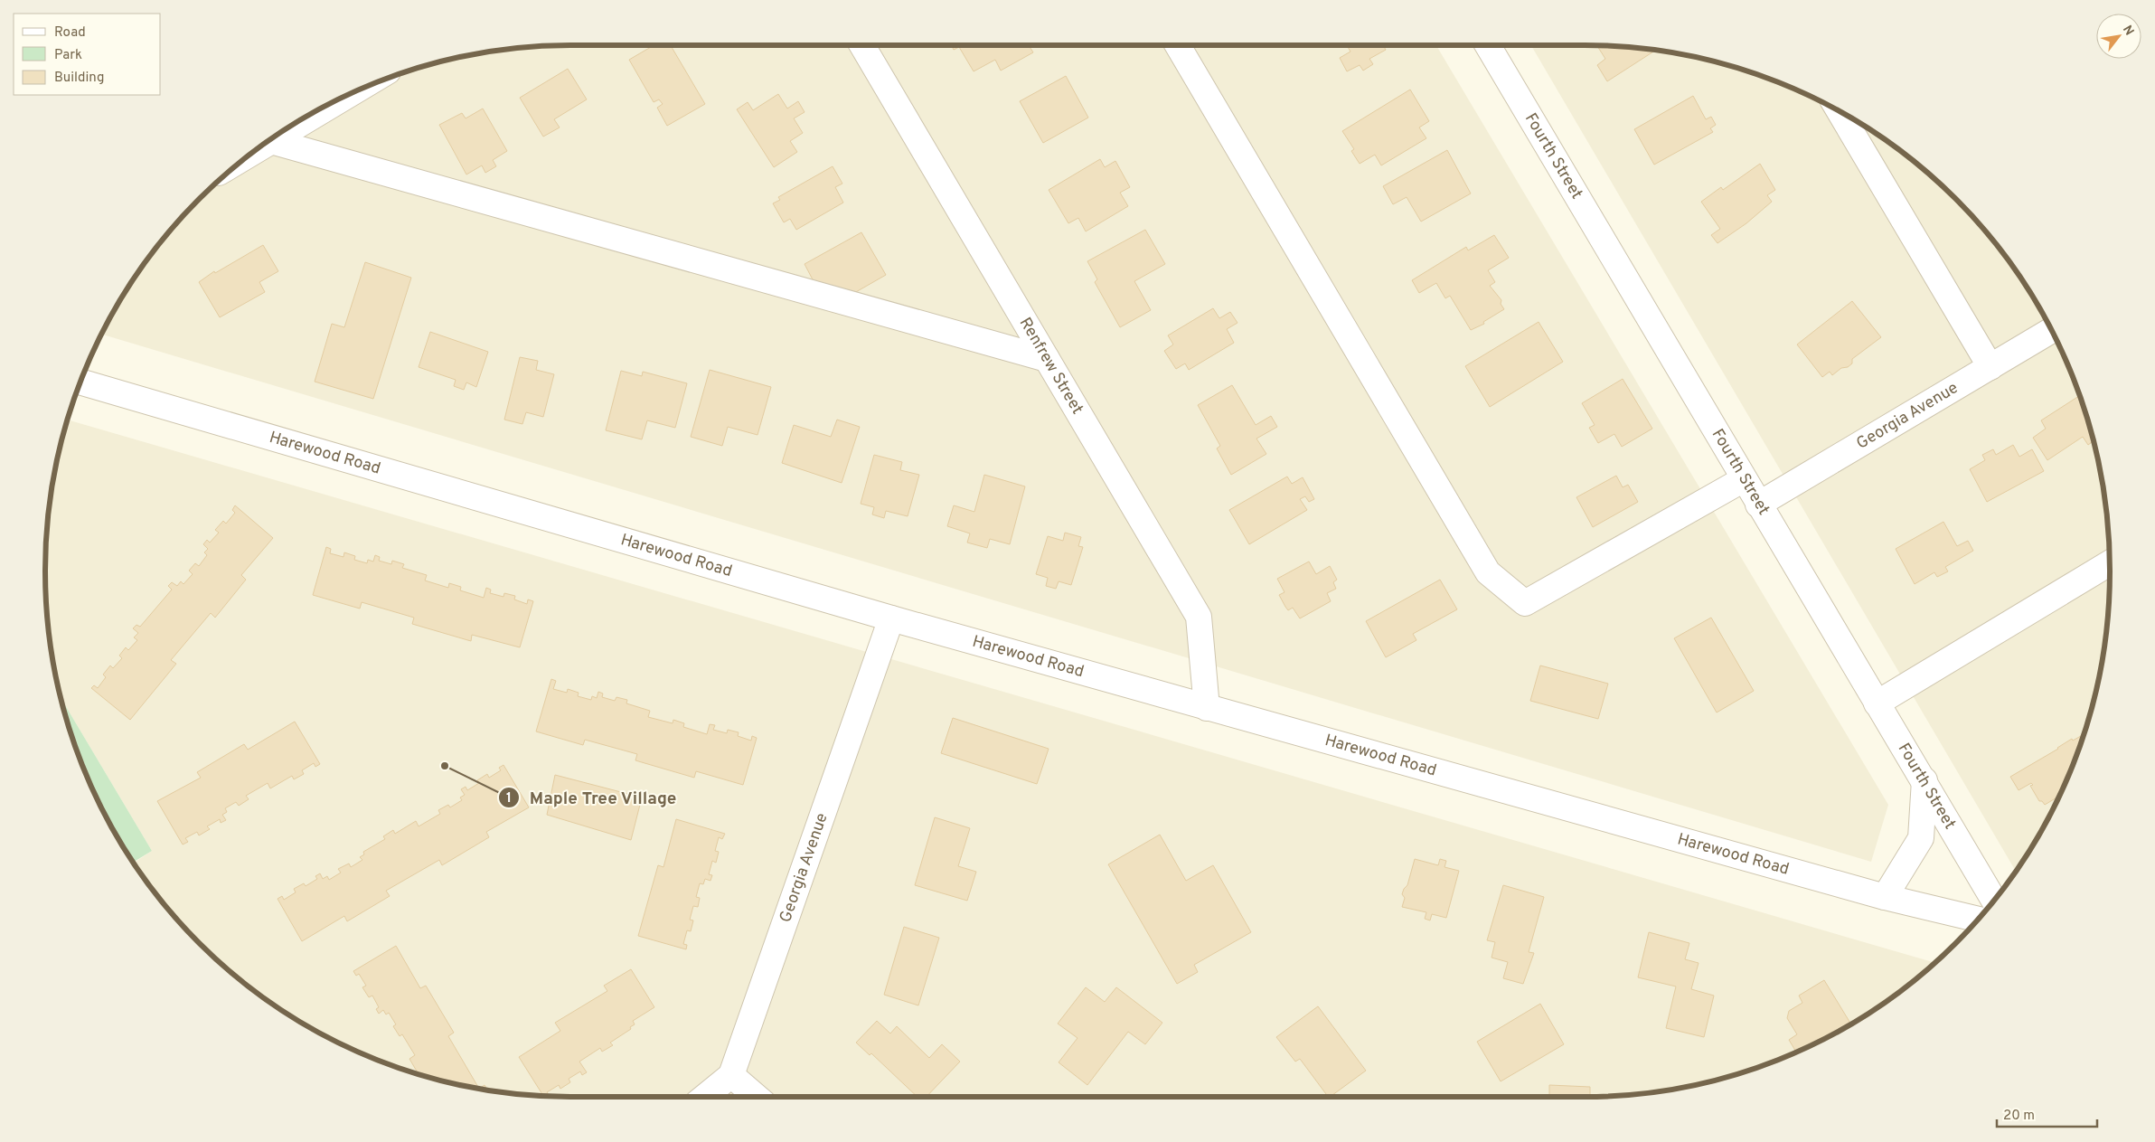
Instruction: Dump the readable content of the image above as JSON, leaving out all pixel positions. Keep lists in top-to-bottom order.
{
  "streets": {
    "street": [
      "Fourth Street",
      "Renfrew Street",
      "Georgia Avenue",
      "Harewood Road"
    ]
  },
  "crossings": [
    ["Fourth Street", "Georgia Avenue"],
    ["Renfrew Street", "Harewood Road"],
    ["Georgia Avenue", "Harewood Road"]
  ],
  "places": ["Maple Tree Village"],
  "legend": ["Road", "Park", "Building"],
  "scale_bar": "20 m",
  "north": "top right"
}
